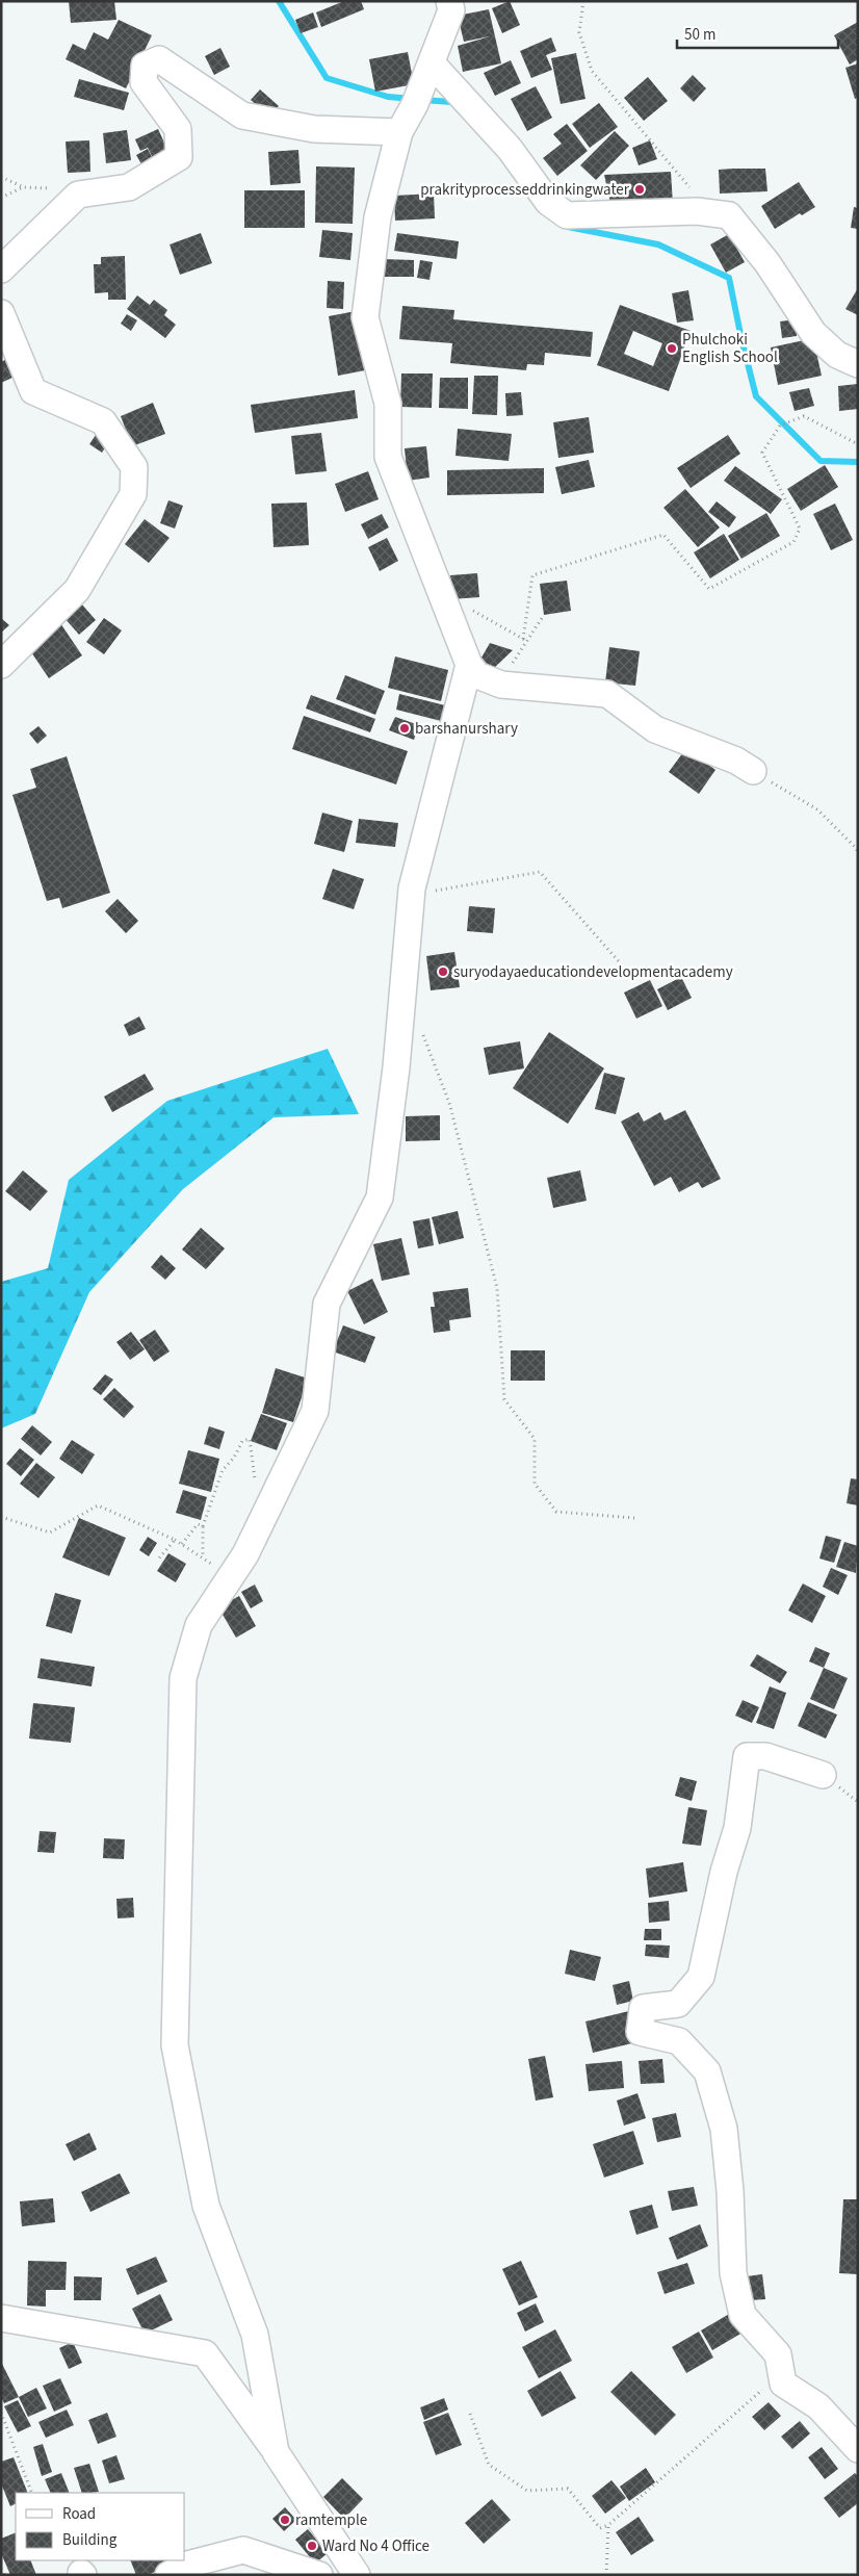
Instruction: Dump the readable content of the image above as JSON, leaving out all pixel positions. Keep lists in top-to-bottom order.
{
  "places": [
    "prakrityprocesseddrinkingwater",
    "Phulchoki English School",
    "barshanurshary",
    "suryodayaeducationdevelopmentacademy",
    "ramtemple",
    "Ward No 4 Office"
  ],
  "legend": ["Road", "Building"],
  "scale_bar": "50 m"
}
